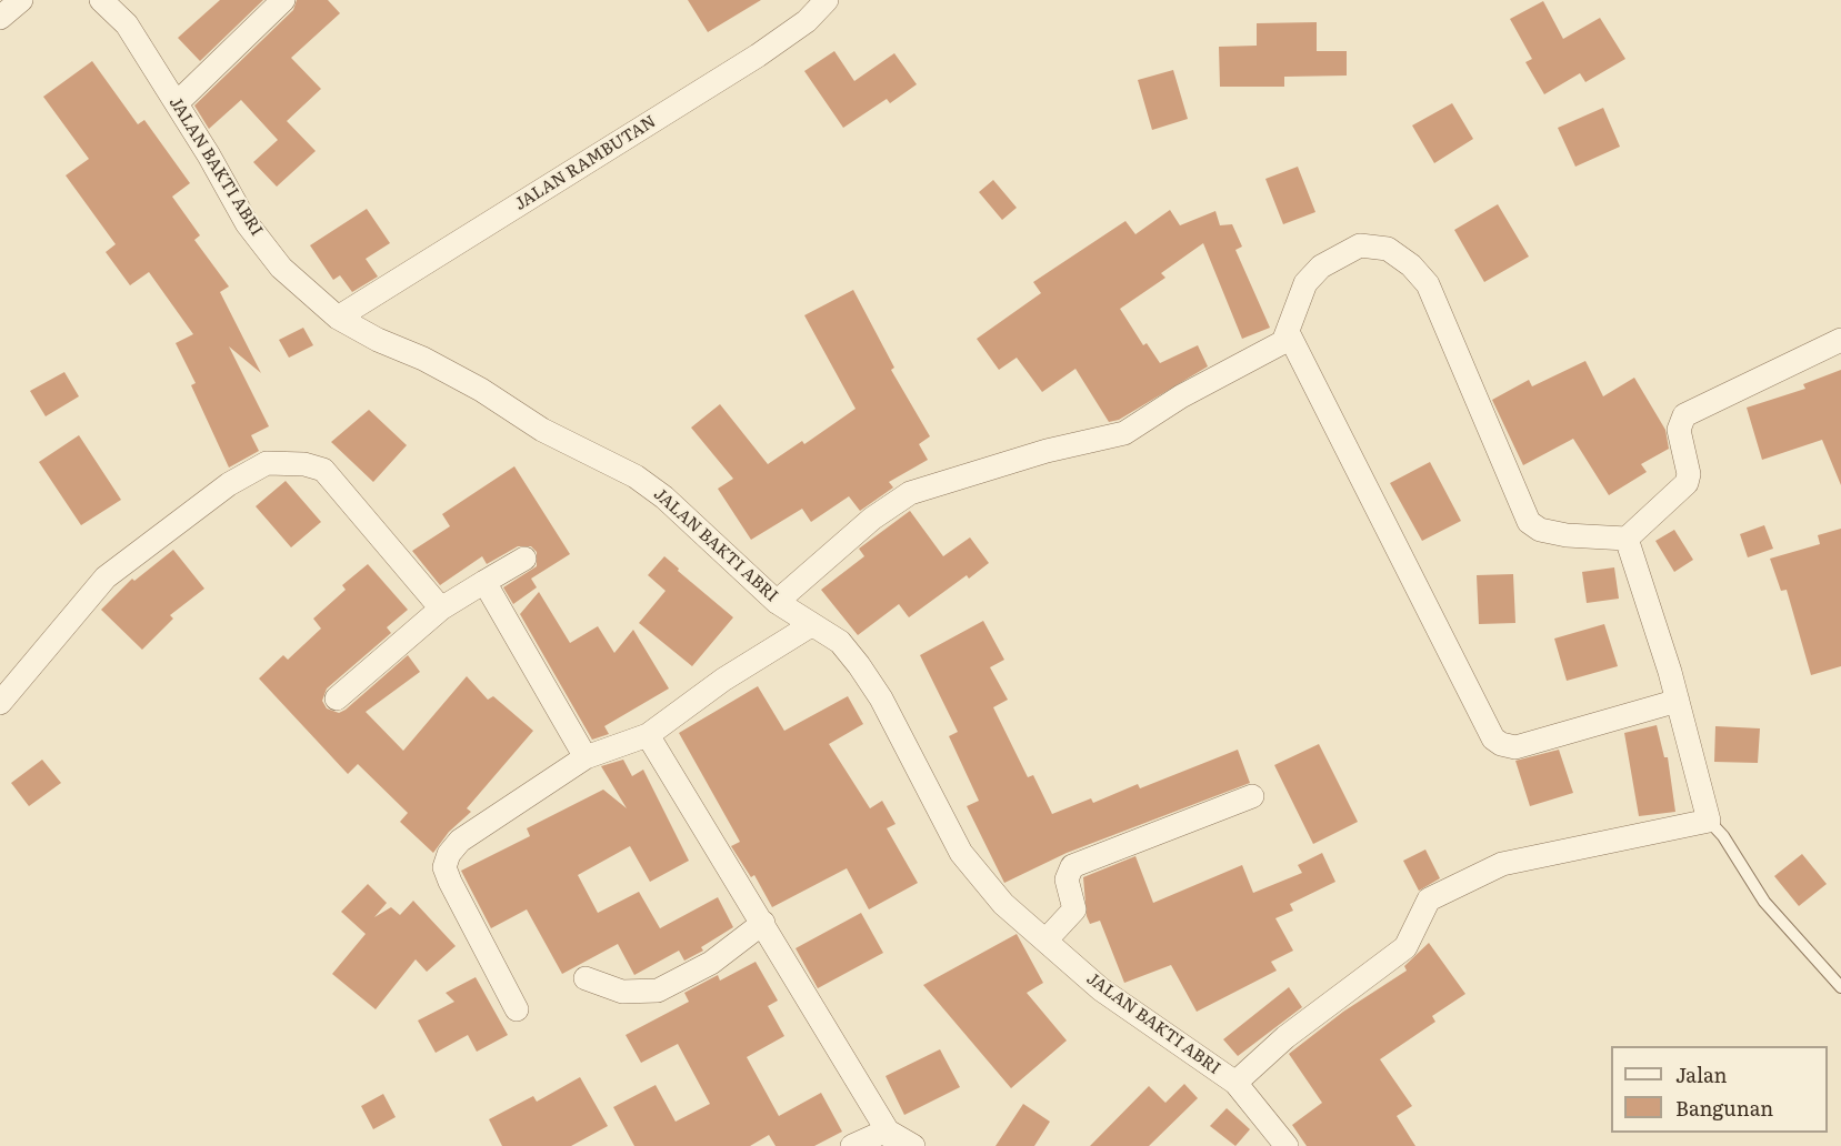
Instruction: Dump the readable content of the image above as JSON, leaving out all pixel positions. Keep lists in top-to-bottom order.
{
  "streets": {
    "street": ["JALAN RAMBUTAN", "JALAN BAKTI ABRI"]
  },
  "crossings": [
    ["JALAN RAMBUTAN", "JALAN BAKTI ABRI"]
  ],
  "legend": ["Jalan", "Bangunan"]
}
